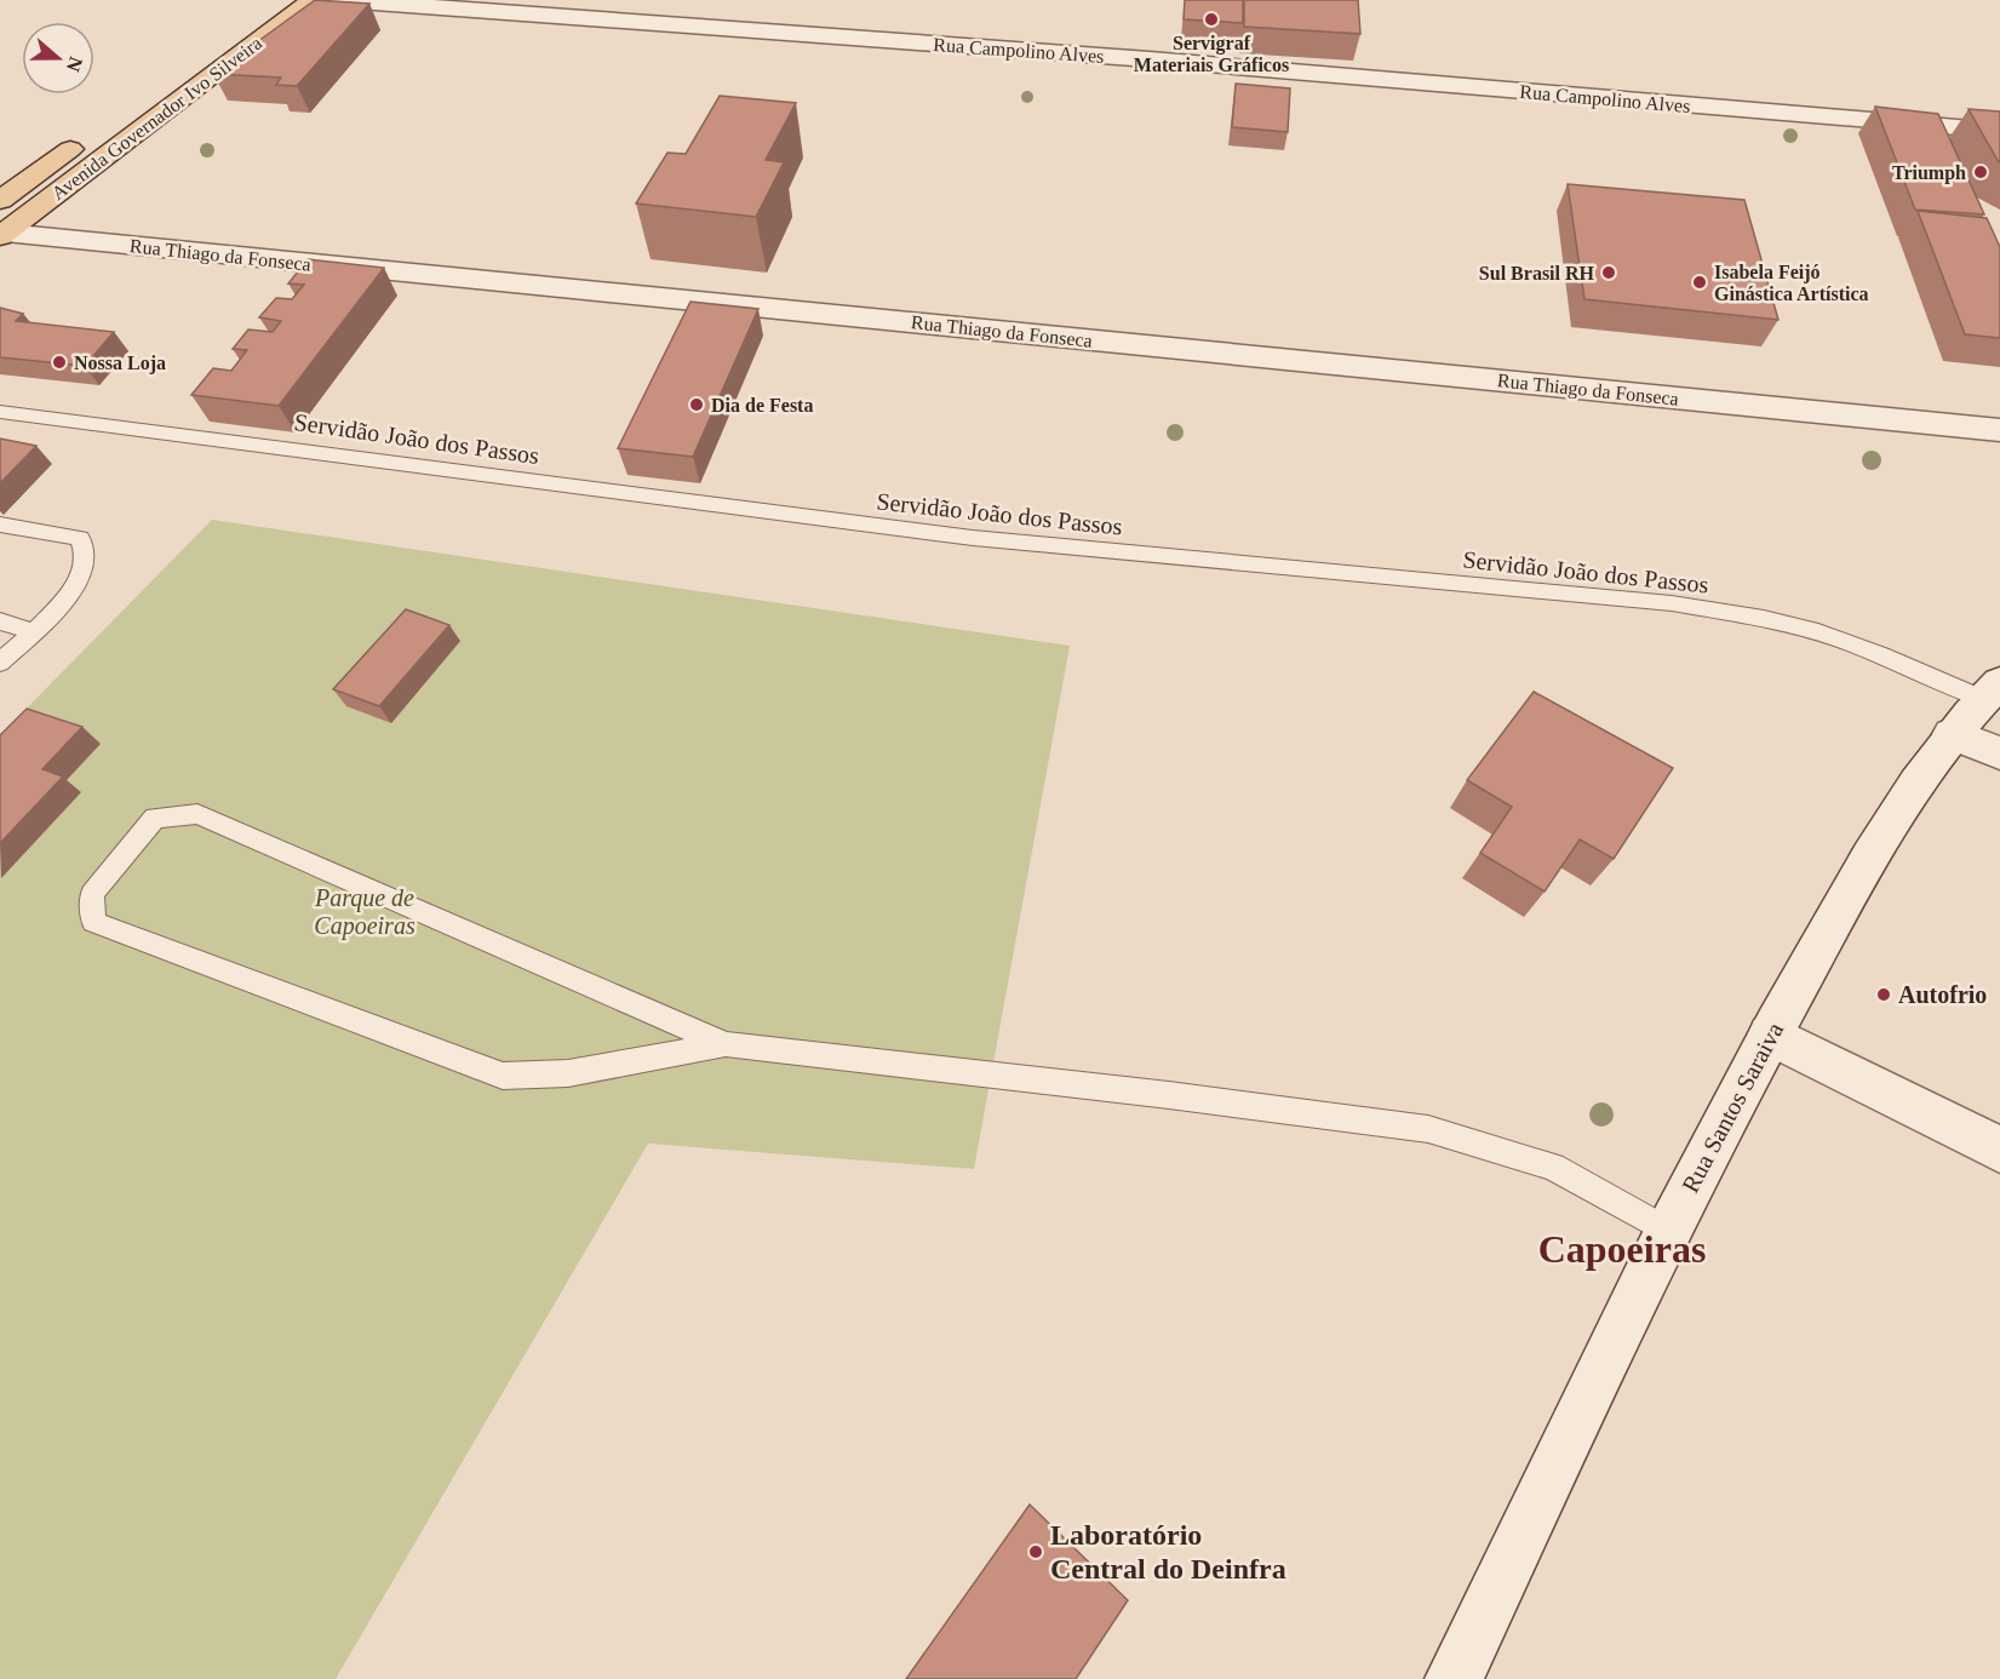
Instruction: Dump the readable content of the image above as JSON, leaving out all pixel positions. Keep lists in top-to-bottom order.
{
  "streets": {
    "main road": ["Avenida Governador Ivo Silveira"],
    "street": ["Rua Campolino Alves", "Rua Thiago da Fonseca", "Rua Santos Saraiva"],
    "lane": ["Servidão João dos Passos"]
  },
  "crossings": [
    ["Avenida Governador Ivo Silveira", "Rua Thiago da Fonseca"],
    ["Servidão João dos Passos", "Rua Santos Saraiva"]
  ],
  "districts": ["Capoeiras"],
  "parks": ["Parque de Capoeiras"],
  "places": [
    "Servigraf Materiais Gráficos",
    "Triumph",
    "Sul Brasil RH",
    "Isabela Feijó Ginástica Artística",
    "Nossa Loja",
    "Dia de Festa",
    "Autofrio",
    "Laboratório Central do Deinfra"
  ],
  "north": "right"
}
